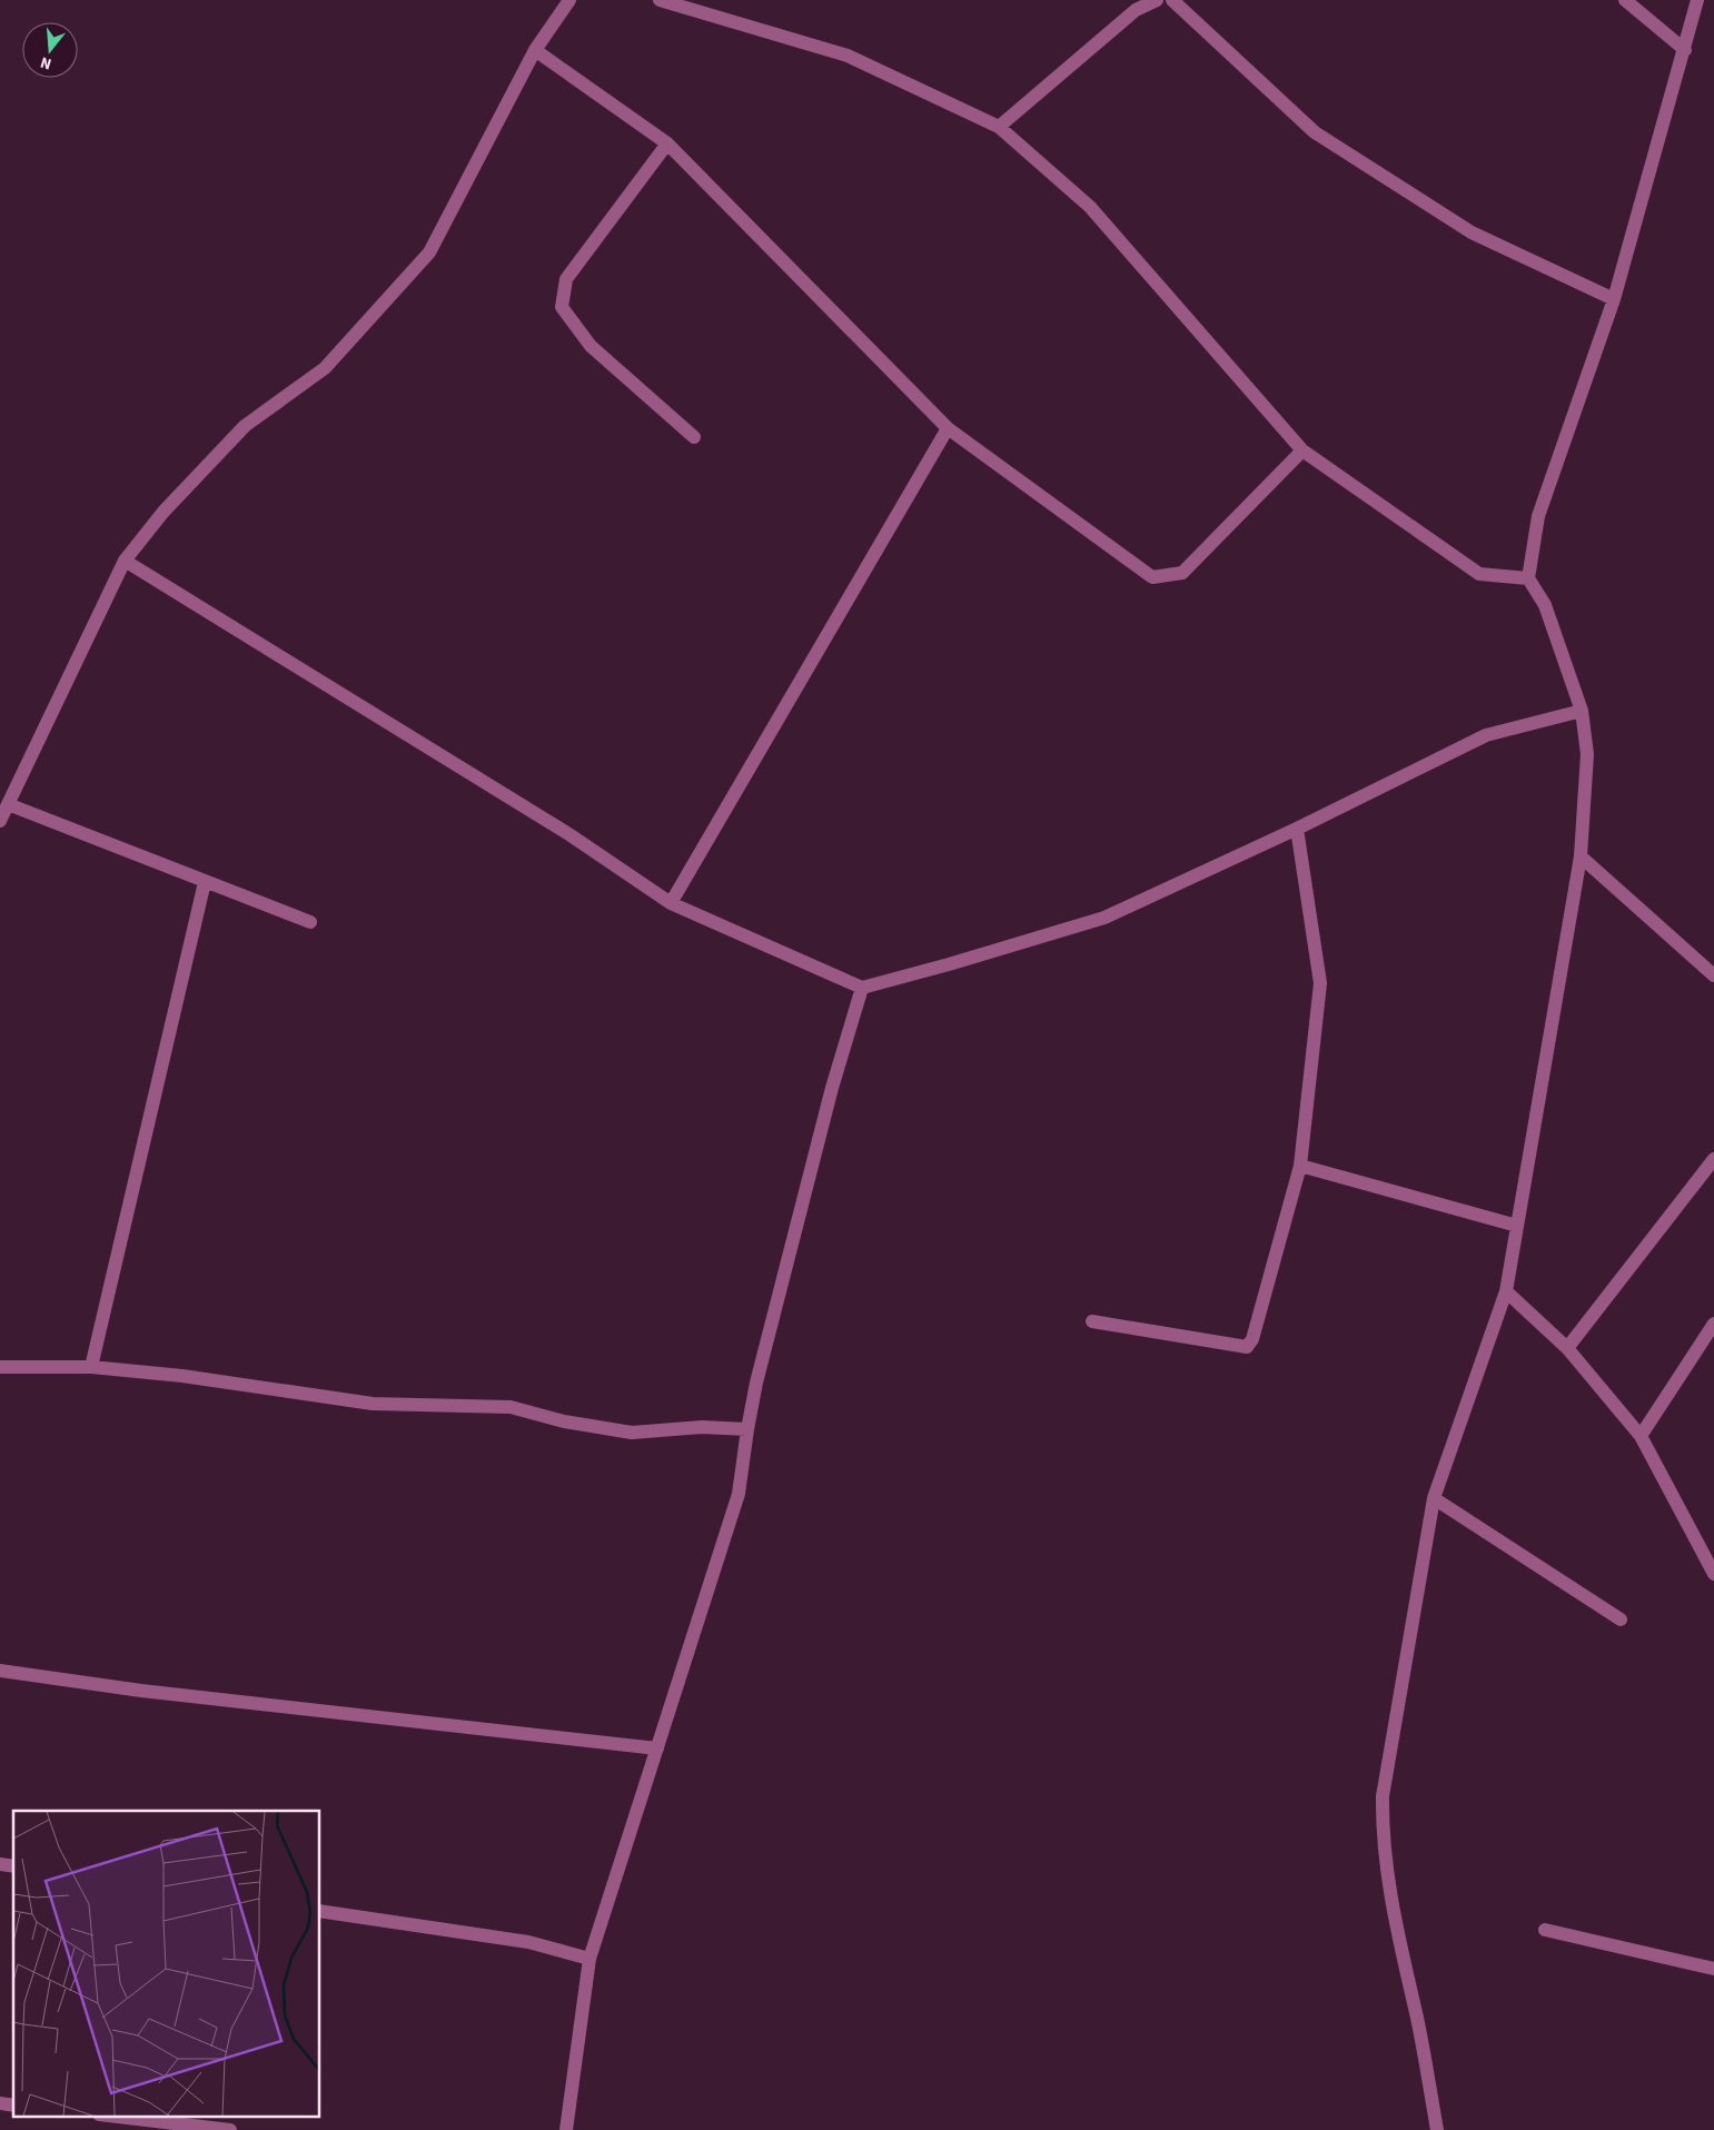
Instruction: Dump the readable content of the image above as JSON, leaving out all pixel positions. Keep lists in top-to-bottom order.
{
  "north": "bottom"
}
